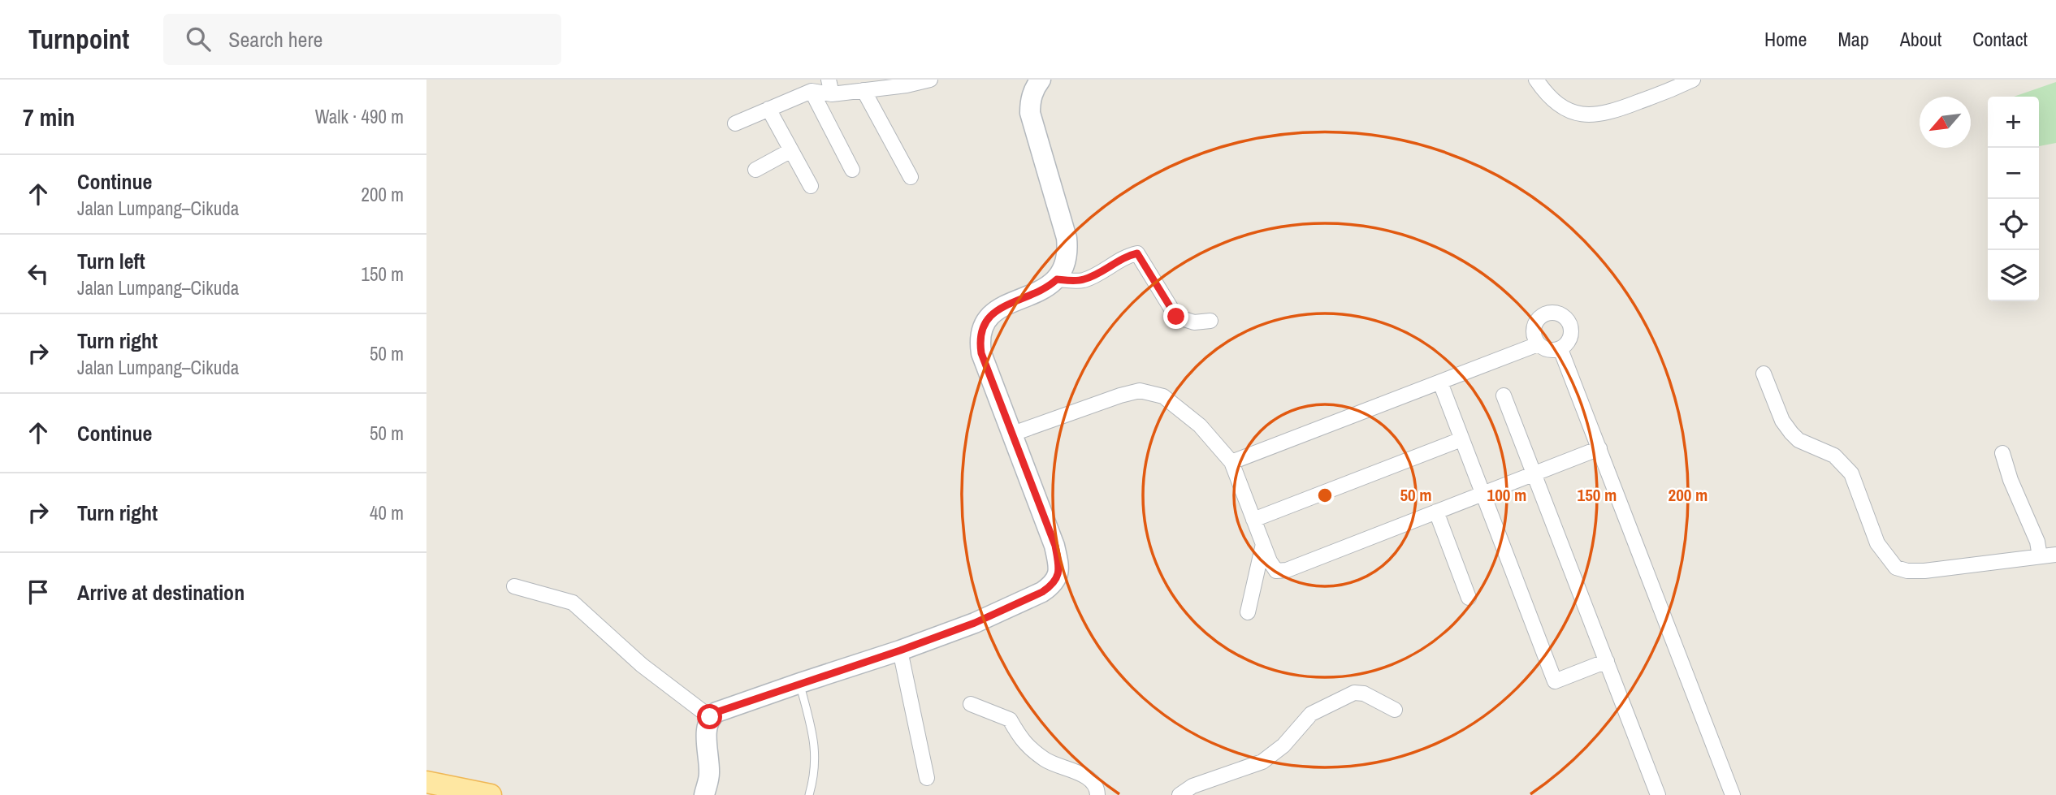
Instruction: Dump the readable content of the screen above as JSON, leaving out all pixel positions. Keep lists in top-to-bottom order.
{
  "north": "bottom left",
  "page": {
    "header": "Turnpoint",
    "search": "Search here",
    "nav": [
      "Home",
      "Map",
      "About",
      "Contact"
    ],
    "heading": ["7 min", "Walk · 490 m"],
    "map_buttons": ["+", "−"],
    "list": [
      ["Continue", "Jalan Lumpang–Cikuda", "200 m"],
      ["Turn left", "Jalan Lumpang–Cikuda", "150 m"],
      ["Turn right", "Jalan Lumpang–Cikuda", "50 m"],
      ["Continue", "50 m"],
      ["Turn right", "40 m"],
      "Arrive at destination"
    ]
  },
  "rings": [
    "50 m",
    "100 m",
    "150 m",
    "200 m"
  ]
}
